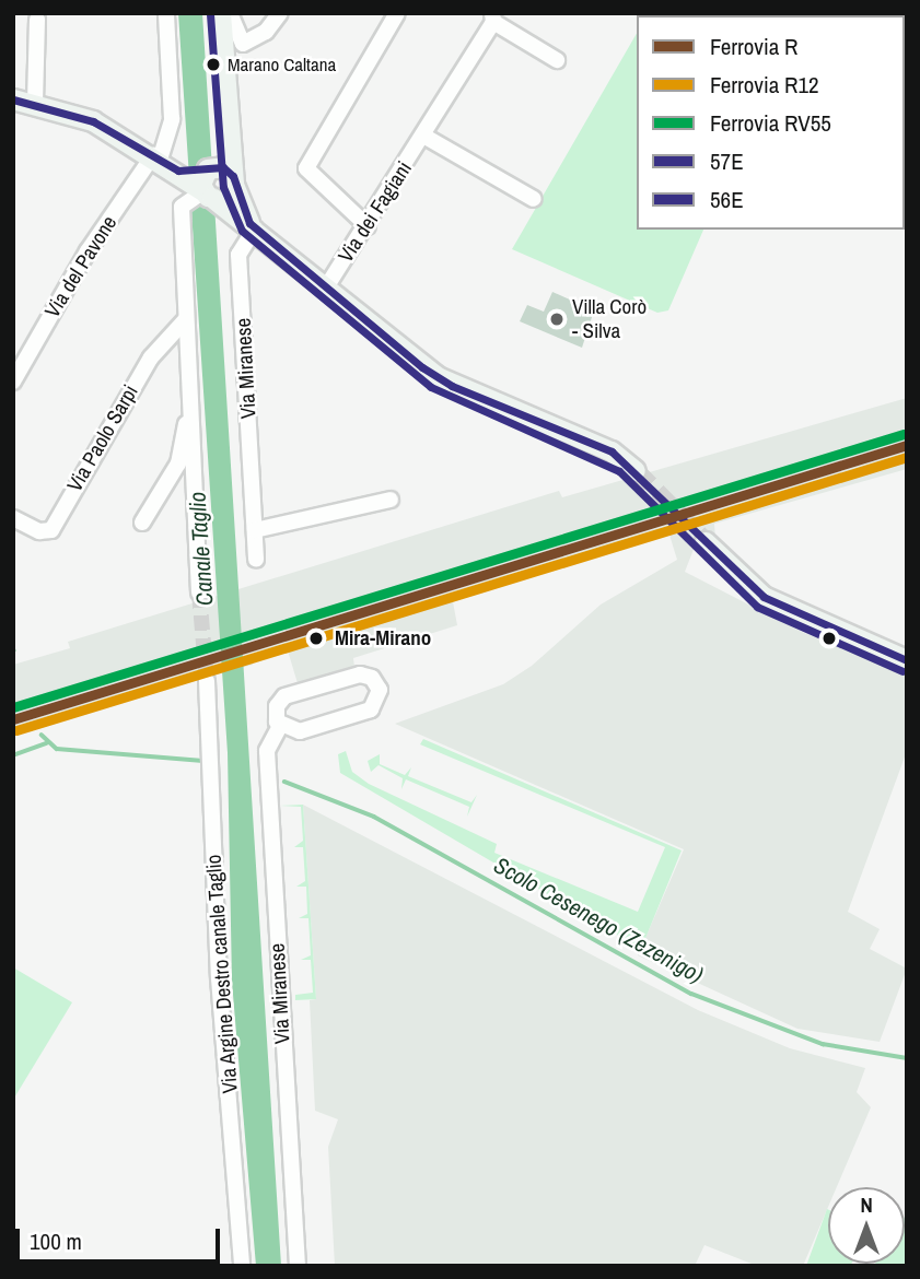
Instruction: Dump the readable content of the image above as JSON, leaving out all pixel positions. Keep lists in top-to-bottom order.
{
  "streets": {
    "street": [
      "Via dei Fagiani",
      "Via del Pavone",
      "Via Miranese",
      "Via Paolo Sarpi",
      "Via Argine Destro canale Taglio"
    ]
  },
  "water": ["Canale Taglio", "Scolo Cesenego (Zezenigo)"],
  "places": ["Marano Caltana", "Villa Corò - Silva", "Mira-Mirano"],
  "lines": [
    "transit line 56E",
    "transit line 57E",
    "rail line RV55",
    "rail line R",
    "rail line R12"
  ],
  "legend": [
    "Ferrovia R",
    "Ferrovia R12",
    "Ferrovia RV55",
    "57E",
    "56E"
  ],
  "scale_bar": "100 m",
  "north": "top"
}
